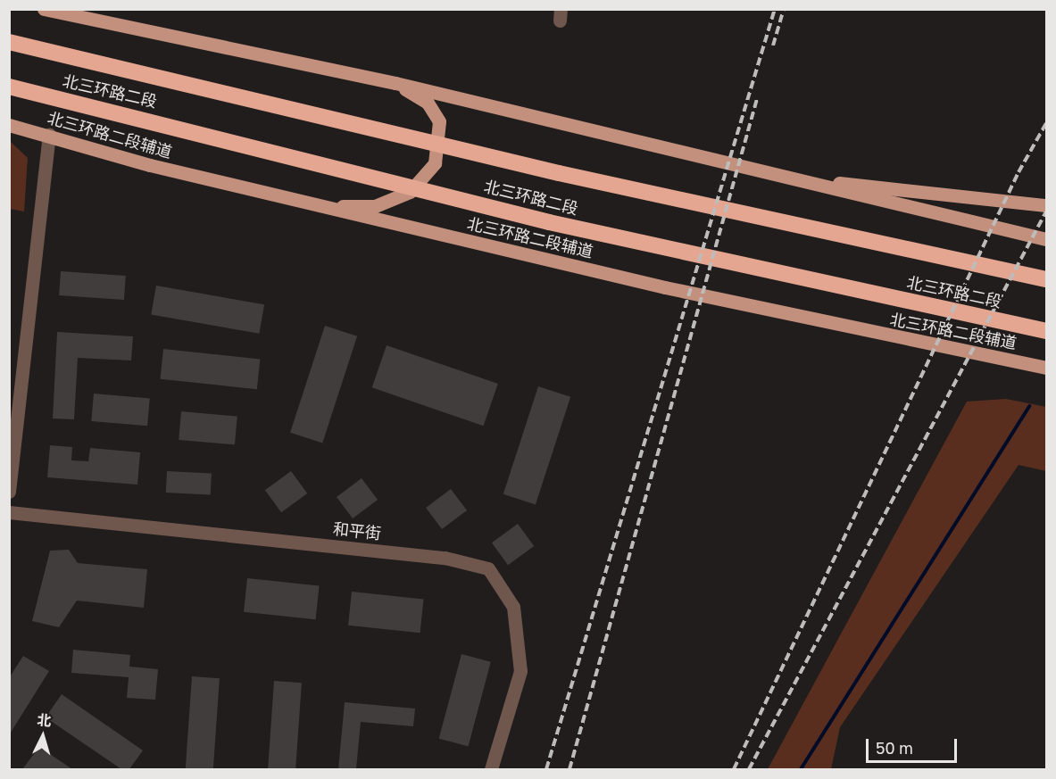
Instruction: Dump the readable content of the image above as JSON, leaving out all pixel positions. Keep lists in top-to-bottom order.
{
  "streets": {
    "highway": ["北三环路二段"],
    "main road": ["北三环路二段辅道"],
    "street": ["和平街"]
  },
  "scale_bar": "50 m",
  "north": "top"
}
